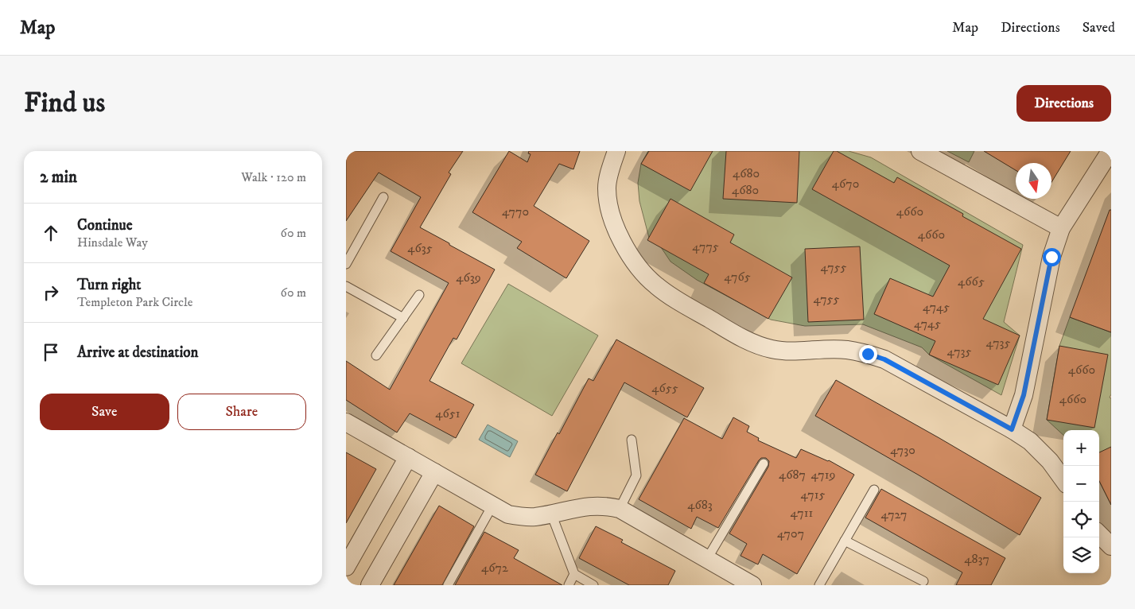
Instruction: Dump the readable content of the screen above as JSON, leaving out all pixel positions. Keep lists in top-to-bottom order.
{
  "house_numbers": [
    "4680",
    "4670",
    "4680",
    "4770",
    "4660",
    "4660",
    "4775",
    "4635",
    "4755",
    "4765",
    "4639",
    "4665",
    "4755",
    "4745",
    "4745",
    "4735",
    "4735",
    "4660",
    "4655",
    "4660",
    "4651",
    "4730",
    "4687",
    "4719",
    "4715",
    "4683",
    "4711",
    "4727",
    "4707",
    "4837",
    "4672"
  ],
  "north": "bottom",
  "page": {
    "header": "Map",
    "nav": ["Map", "Directions", "Saved"],
    "buttons": [
      "Directions",
      ["Save", "Share"]
    ],
    "title": "Find us",
    "heading": ["2 min", "Walk · 120 m"],
    "list": [
      ["Continue", "Hinsdale Way", "60 m"],
      ["Turn right", "Templeton Park Circle", "60 m"],
      "Arrive at destination"
    ],
    "map_buttons": ["+", "−"]
  }
}
